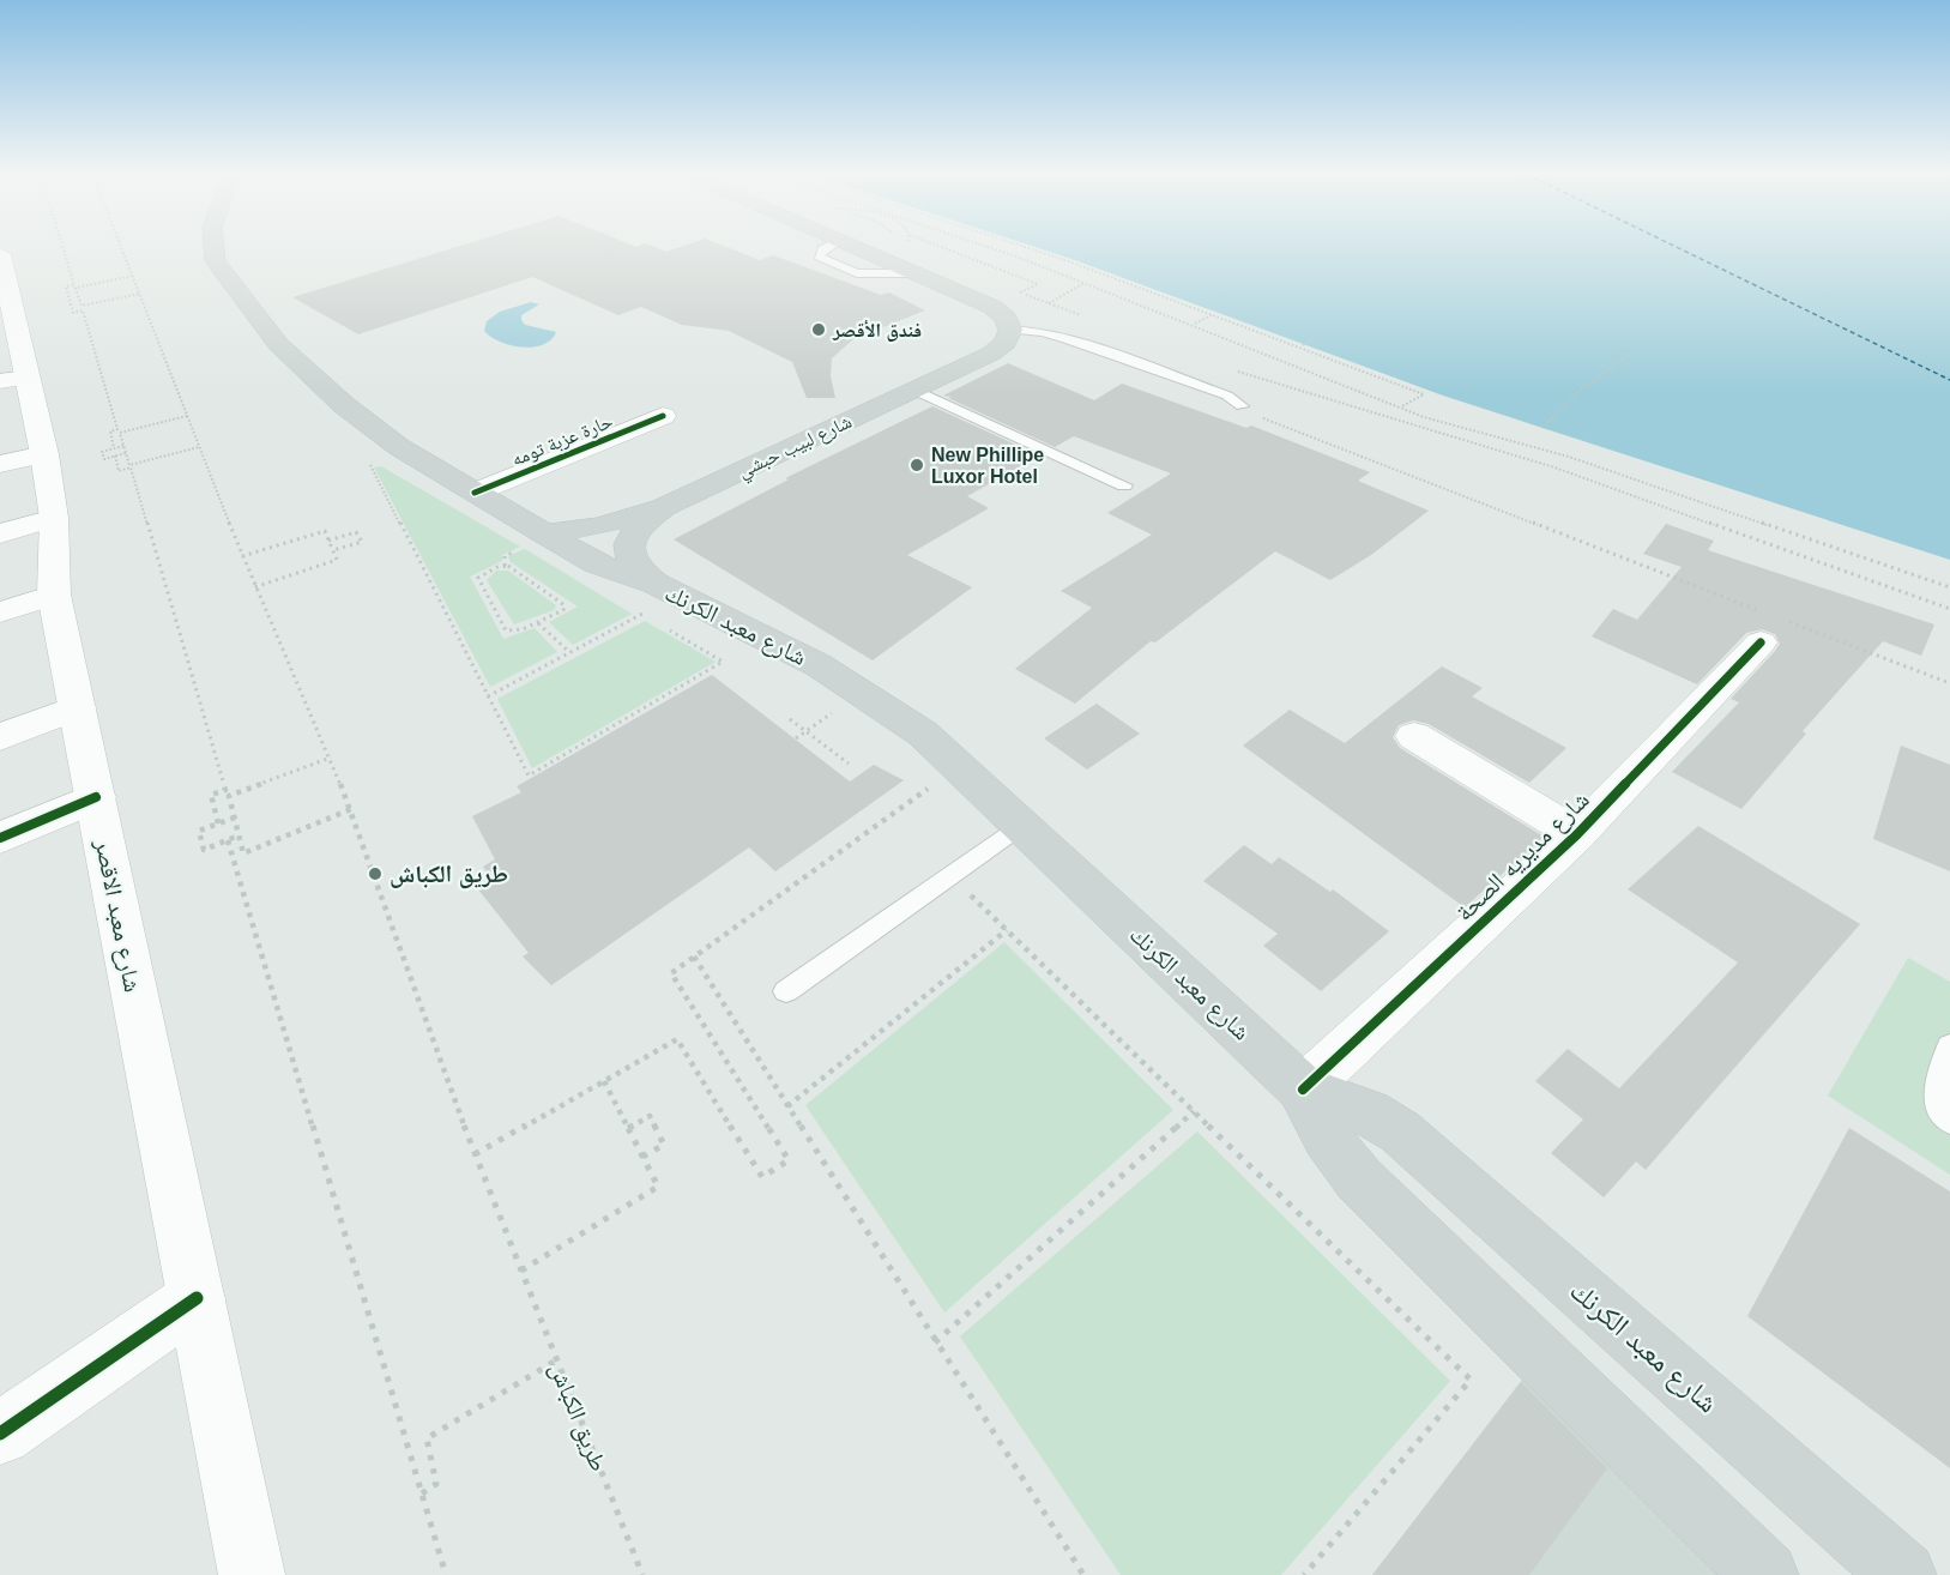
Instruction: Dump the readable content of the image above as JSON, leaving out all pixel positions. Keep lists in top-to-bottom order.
{
  "streets": {
    "main road": [
      "حارة عزبة تومه",
      "شارع لبيب حبشي",
      "شارع معبد الكرنك",
      "شارع مديريه الصحة",
      "شارع معبد الاقصر"
    ],
    "path": ["طريق الكباش"]
  },
  "crossings": [
    ["حارة عزبة تومه", "شارع معبد الكرنك"],
    ["شارع لبيب حبشي", "شارع معبد الكرنك"],
    ["شارع معبد الكرنك", "شارع مديريه الصحة"]
  ],
  "places": ["فندق الأقصر", "New Phillipe Luxor Hotel", "طريق الكباش"]
}
